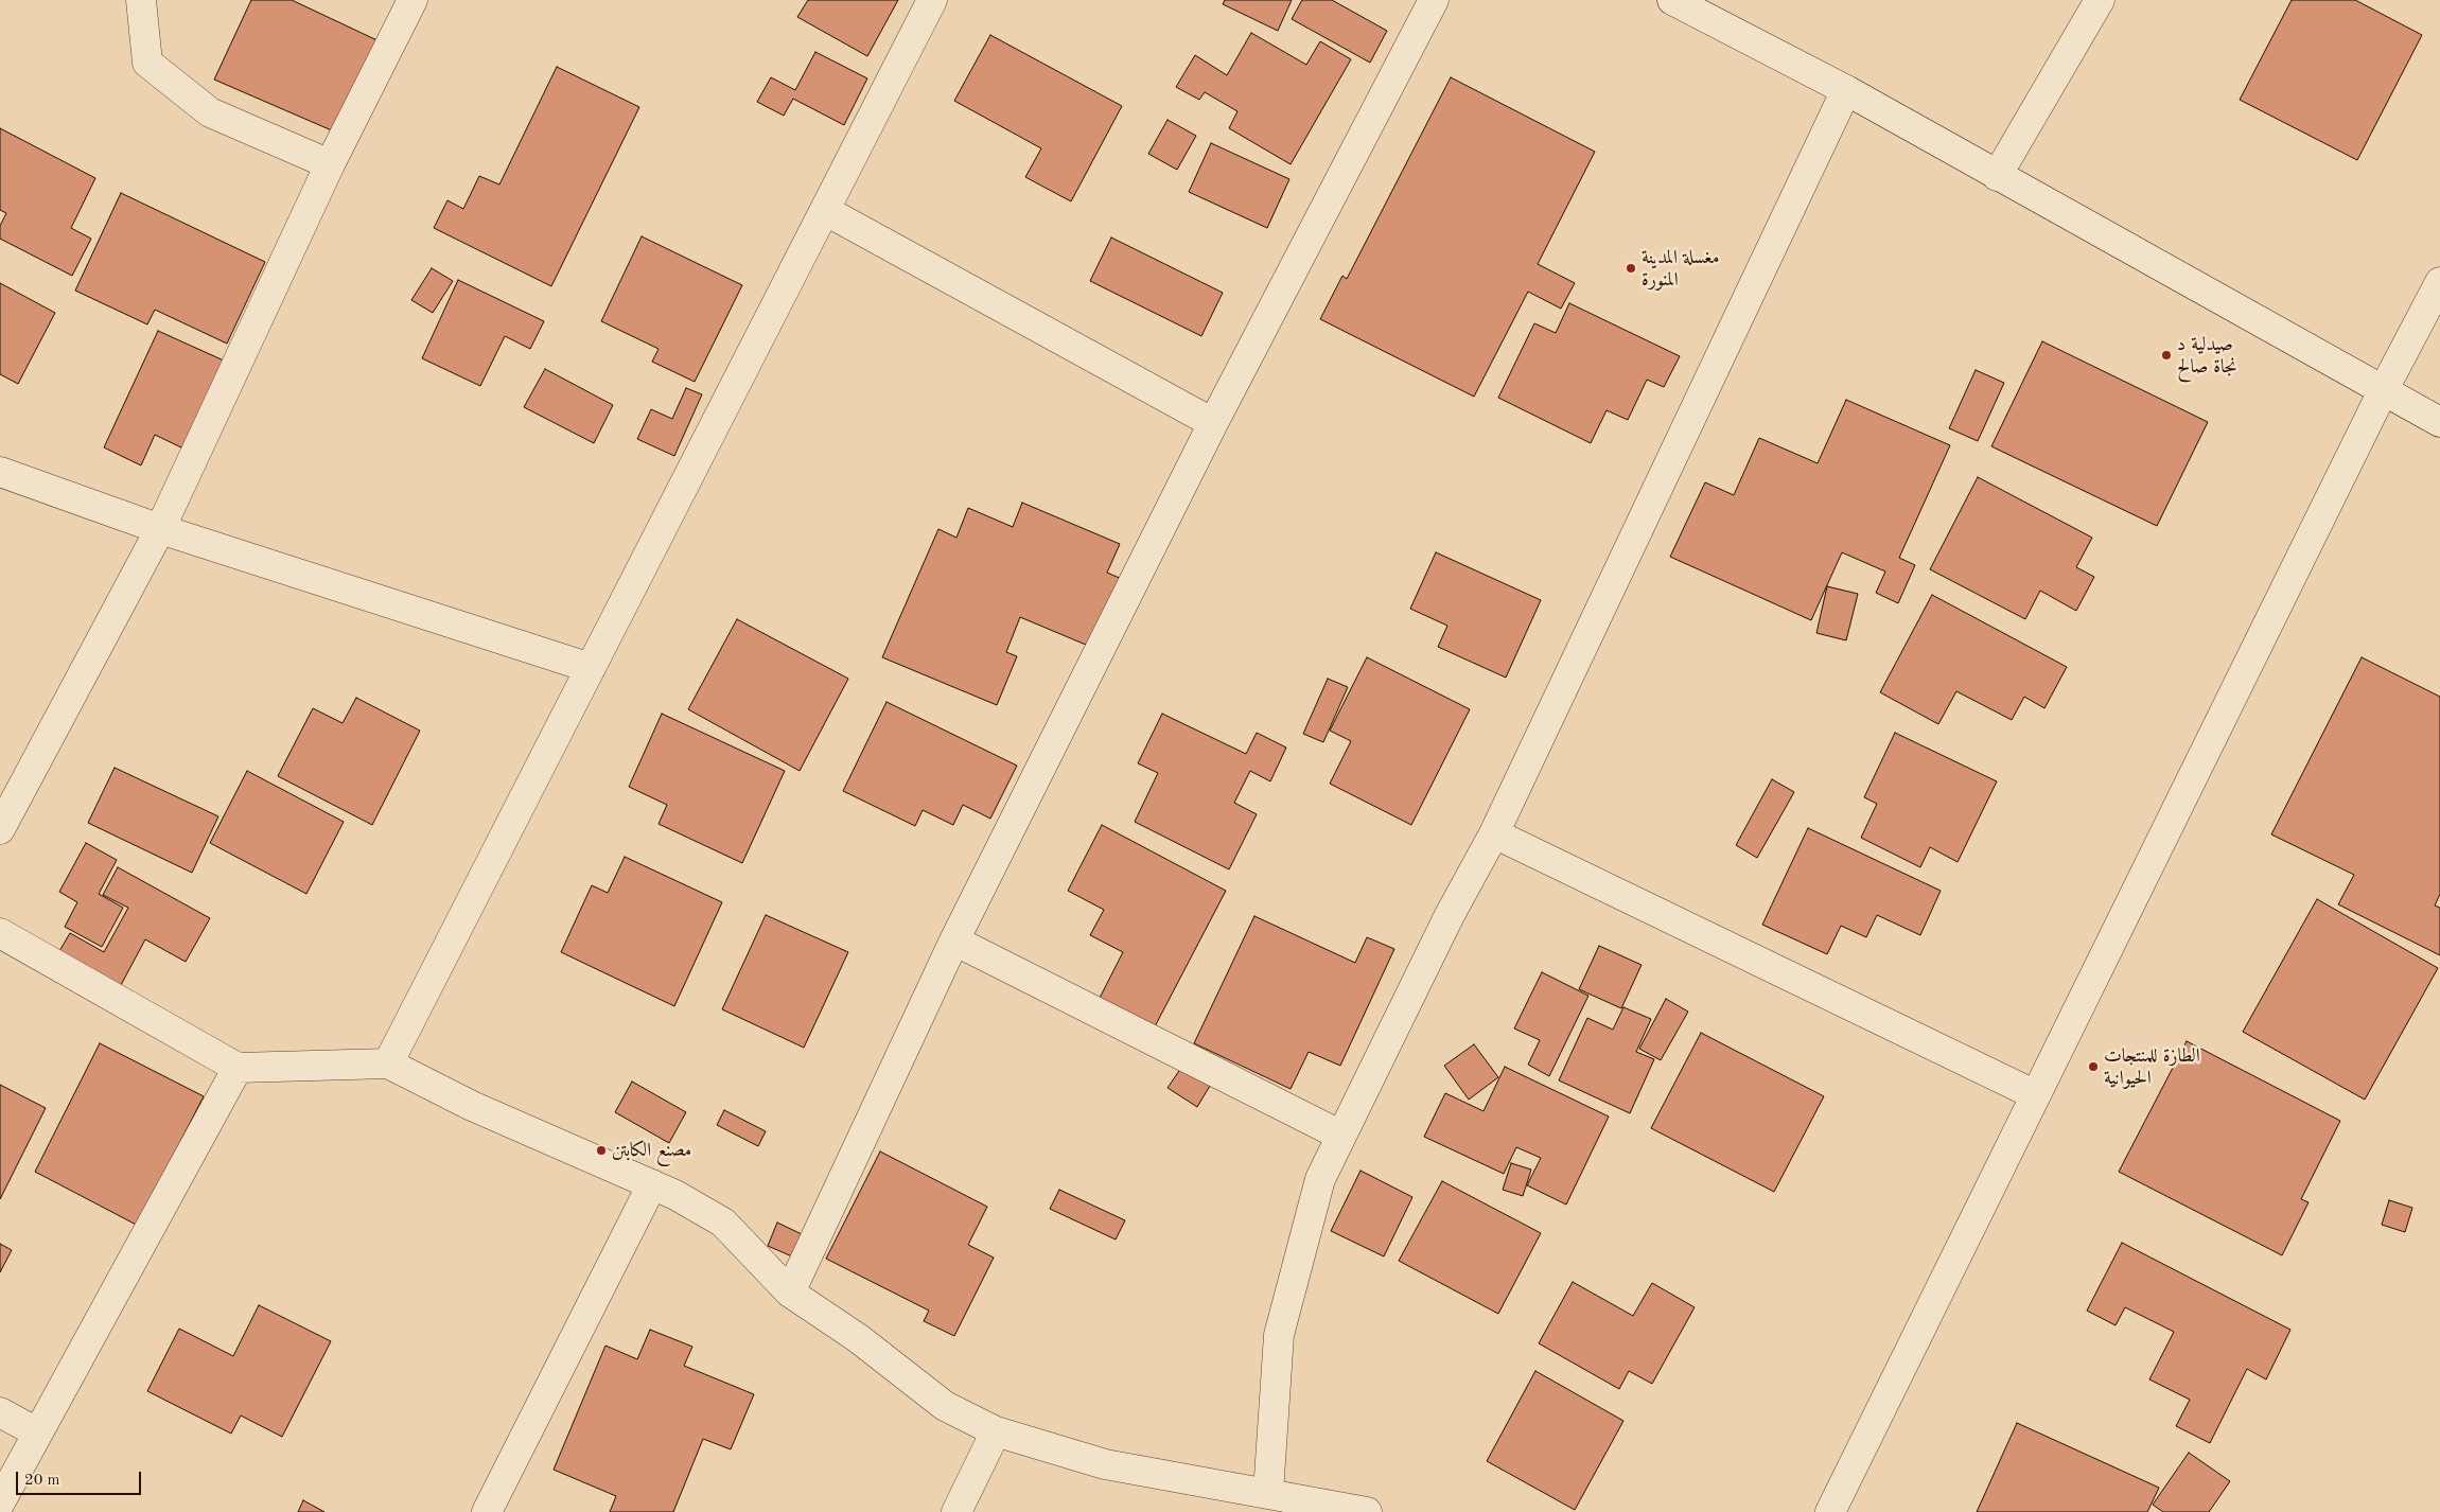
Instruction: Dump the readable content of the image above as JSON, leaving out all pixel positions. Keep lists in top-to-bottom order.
{
  "places": [
    "مغسلة المدينة المنورة",
    "صيدلية د نجاة صالح",
    "الطازة للمنتجات الحيوانية",
    "مصنع الكابتن"
  ],
  "scale_bar": "20 m"
}
